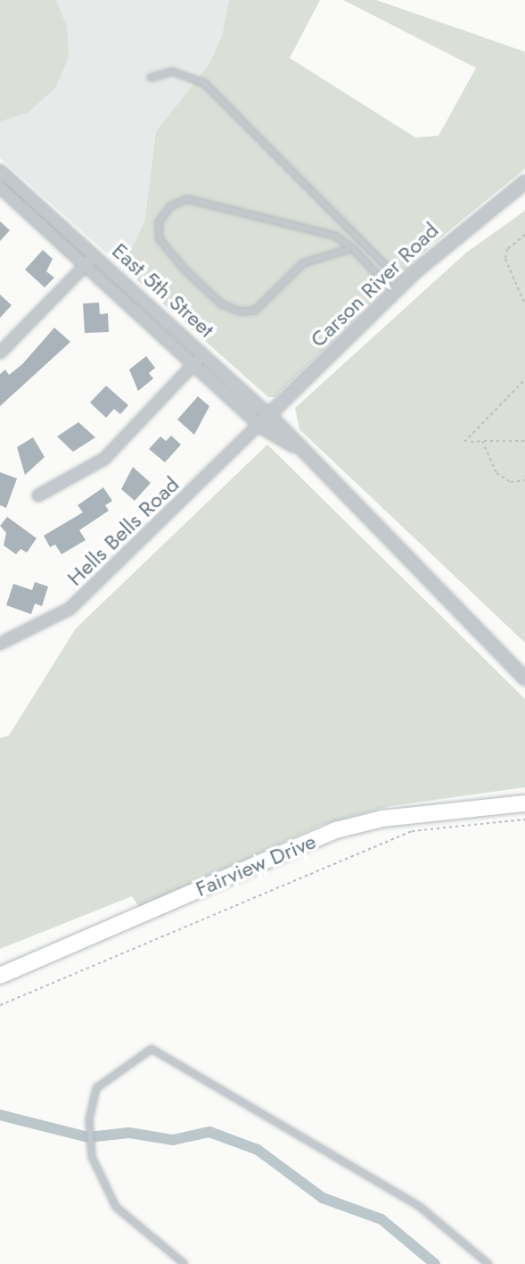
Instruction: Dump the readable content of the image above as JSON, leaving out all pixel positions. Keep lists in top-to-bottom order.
{
  "streets": {
    "main road": ["Fairview Drive"],
    "street": ["Carson River Road", "East 5th Street", "Hells Bells Road"]
  },
  "crossings": [
    ["Carson River Road", "East 5th Street"],
    ["Carson River Road", "Hells Bells Road"],
    ["East 5th Street", "Hells Bells Road"]
  ]
}
